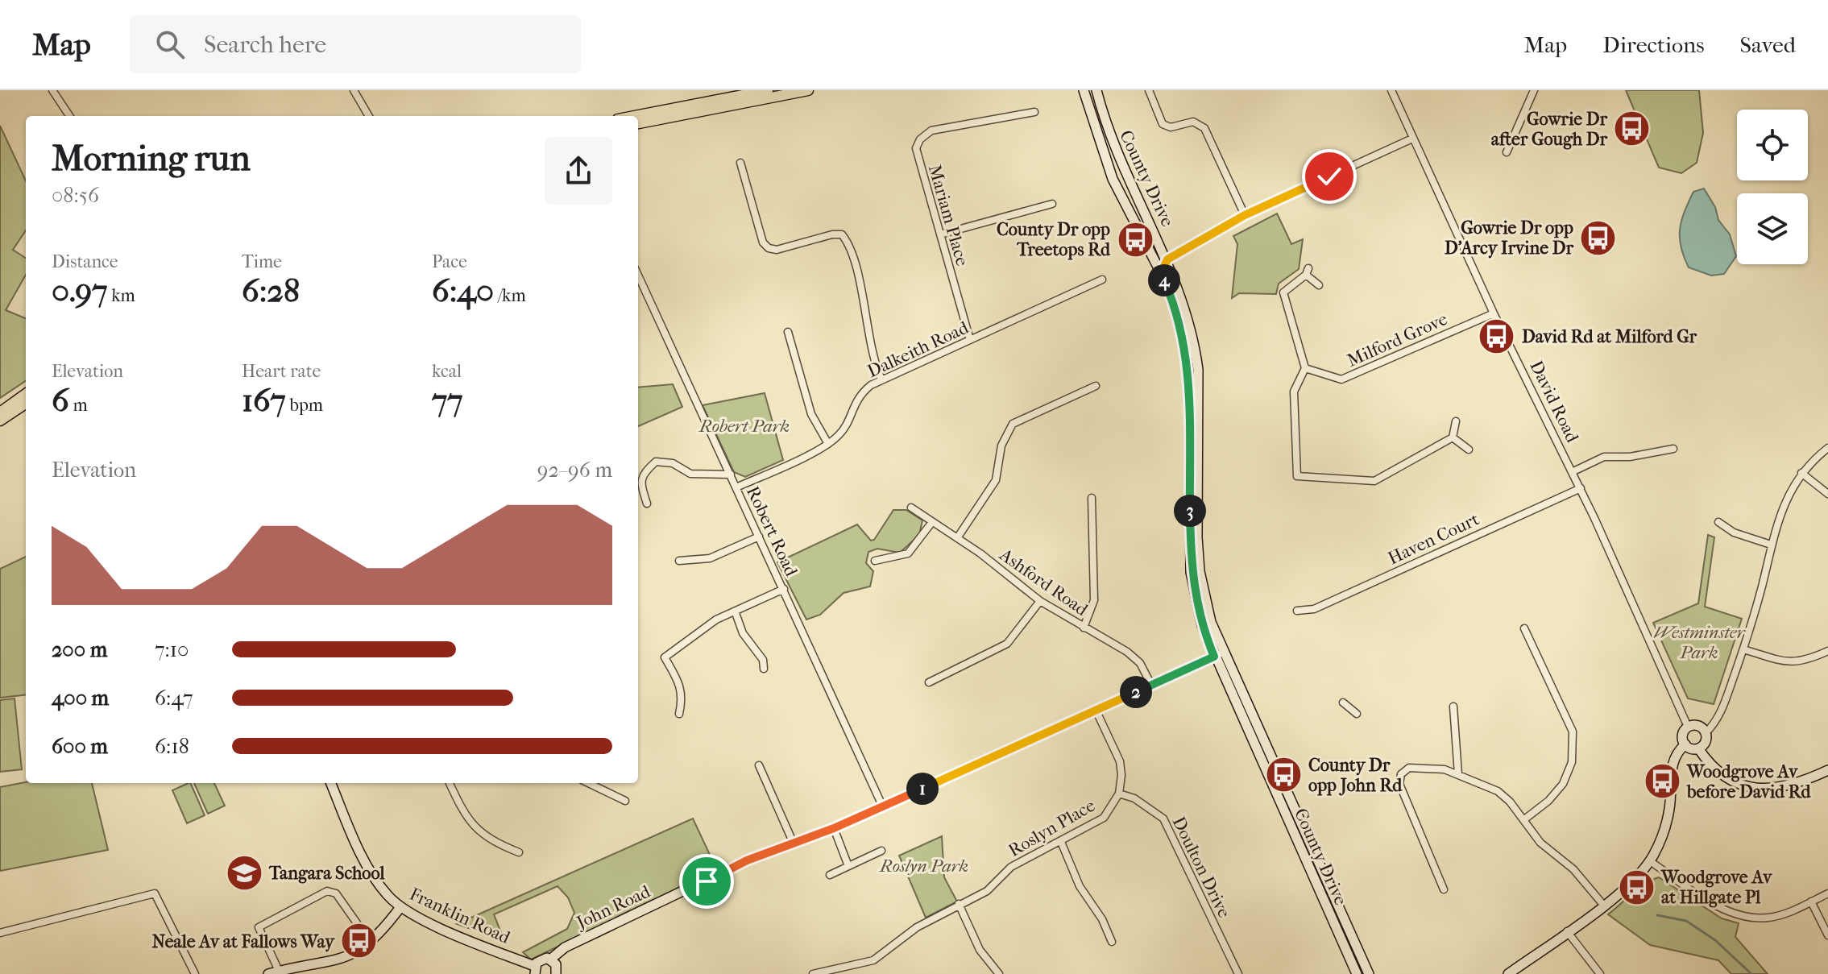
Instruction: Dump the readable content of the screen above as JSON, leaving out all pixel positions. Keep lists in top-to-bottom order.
{
  "streets": {
    "main road": ["County Drive", "John Road", "Franklin Road"],
    "street": [
      "Mariam Place",
      "Milford Grove",
      "Dalkeith Road",
      "David Road",
      "Robert Road",
      "Haven Court",
      "Ashford Road",
      "Roslyn Place",
      "Doulton Drive"
    ]
  },
  "crossings": [
    ["County Drive", "John Road"],
    ["Mariam Place", "Dalkeith Road"],
    ["Milford Grove", "David Road"],
    ["Dalkeith Road", "Robert Road"],
    ["David Road", "Haven Court"],
    ["Robert Road", "John Road"],
    ["Ashford Road", "John Road"],
    ["Roslyn Place", "Doulton Drive"],
    ["John Road", "Franklin Road"]
  ],
  "parks": ["Robert Park", "Westminster Park", "Roslyn Park"],
  "places": {
    "bus stop": [
      "Gowrie Dr after Gough Dr",
      "Gowrie Dr opp D'Arcy Irvine Dr",
      "County Dr opp Treetops Rd",
      "David Rd at Milford Gr",
      "County Dr opp John Rd",
      "Woodgrove Av before David Rd",
      "Woodgrove Av at Hillgate Pl",
      "Neale Av at Fallows Way"
    ],
    "school or university": ["Tangara School"]
  },
  "page": {
    "header": "Map",
    "search": "Search here",
    "nav": ["Map", "Directions", "Saved"],
    "heading": ["Morning run", "08:56"],
    "stats": [
      ["Distance", "0.97 km"],
      ["Time", "6:28"],
      ["Pace", "6:40 /km"],
      ["Elevation", "6 m"],
      ["Heart rate", "167 bpm"],
      ["kcal", "77"]
    ],
    "pins": [
      "4",
      "3",
      "2",
      "1"
    ],
    "chart": ["Elevation", "92–96 m"],
    "list": [
      {
        "name": "200 m",
        "note": "7:10"
      },
      {
        "name": "400 m",
        "note": "6:47"
      },
      {
        "name": "600 m",
        "note": "6:18"
      }
    ]
  }
}
